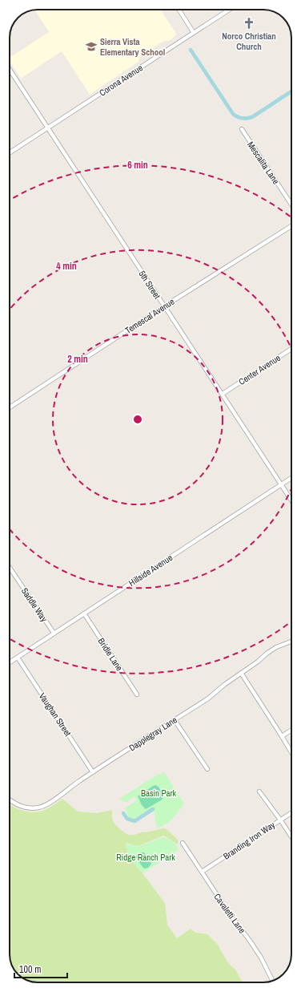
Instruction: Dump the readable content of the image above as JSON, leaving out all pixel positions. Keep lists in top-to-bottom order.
{
  "streets": {
    "street": [
      "Corona Avenue",
      "Mescalita Lane",
      "5th Street",
      "Temescal Avenue",
      "Center Avenue",
      "Hillside Avenue",
      "Saddle Way",
      "Bridle Lane",
      "Vaughan Street",
      "Dapplegray Lane",
      "Branding Iron Way",
      "Cavaletti Lane"
    ]
  },
  "crossings": [
    ["Corona Avenue", "5th Street"],
    ["5th Street", "Temescal Avenue"],
    ["5th Street", "Center Avenue"],
    ["5th Street", "Hillside Avenue"],
    ["Hillside Avenue", "Saddle Way"],
    ["Hillside Avenue", "Bridle Lane"],
    ["Hillside Avenue", "Vaughan Street"],
    ["Vaughan Street", "Dapplegray Lane"],
    ["Branding Iron Way", "Cavaletti Lane"]
  ],
  "parks": ["Basin Park", "Ridge Ranch Park"],
  "places": {
    "church": ["Norco Christian Church"],
    "school or university": ["Sierra Vista Elementary School"]
  },
  "scale_bar": "100 m",
  "rings": ["6 min", "4 min", "2 min"]
}
